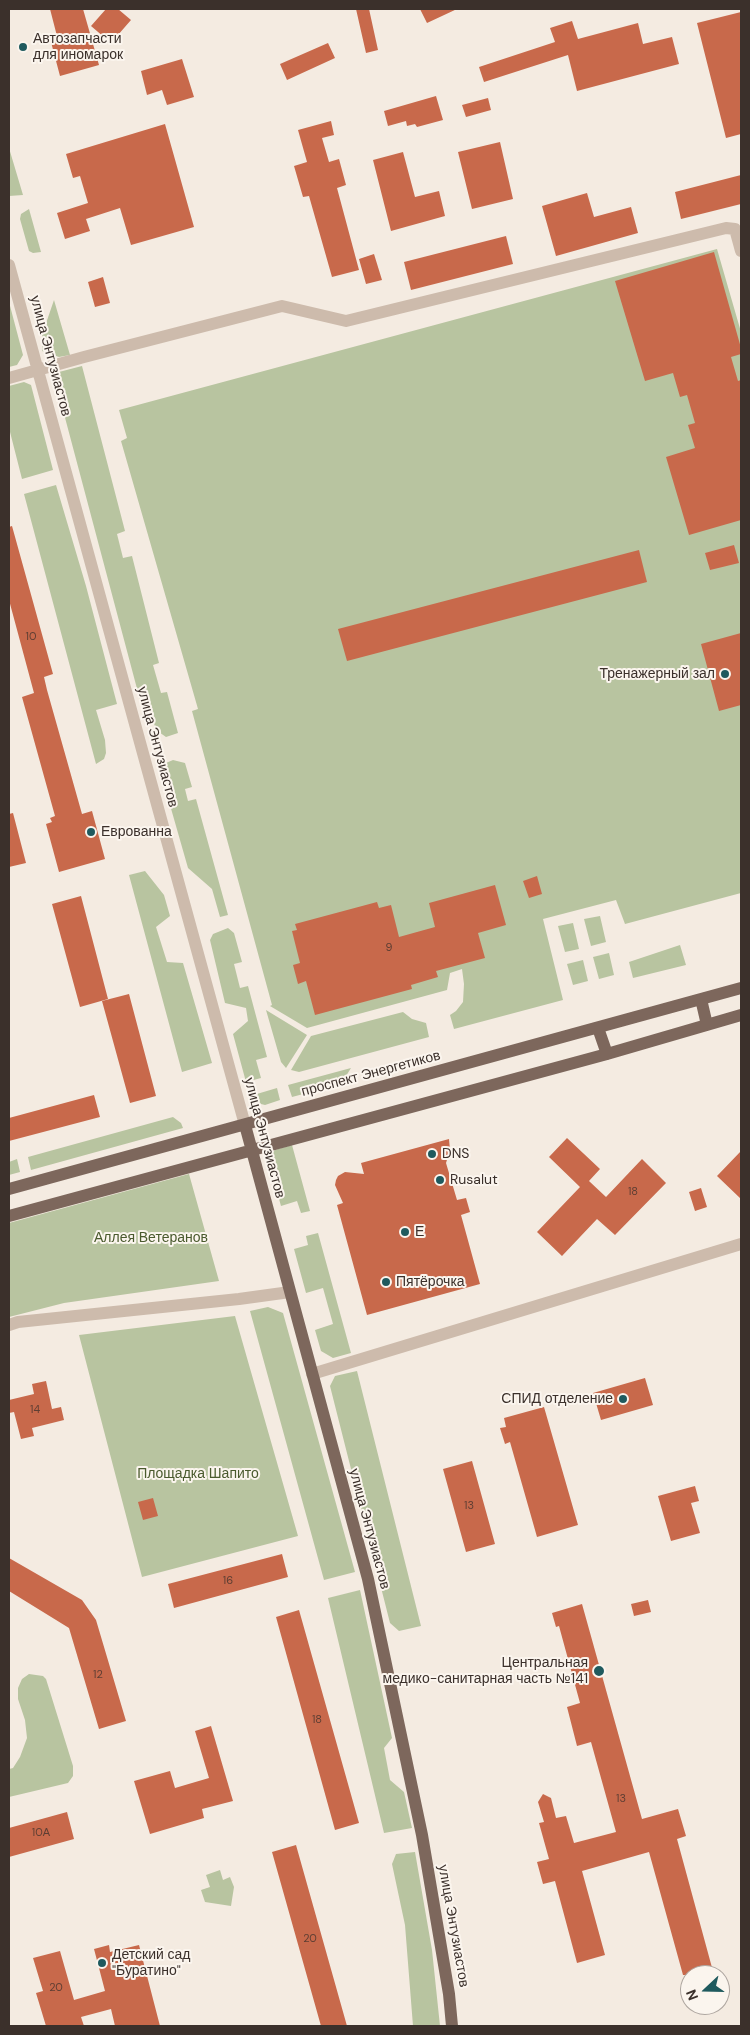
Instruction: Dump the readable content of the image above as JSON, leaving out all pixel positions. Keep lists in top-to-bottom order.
{
  "streets": {
    "main road": ["улица Энтузиастов", "проспект Энергетиков"]
  },
  "crossings": [
    ["улица Энтузиастов", "проспект Энергетиков"]
  ],
  "parks": ["Аллея Ветеранов", "Площадка Шапито"],
  "places": [
    "Автозапчасти для иномарок",
    "Тренажерный зал",
    "Еврованна",
    "DNS",
    "Rusalut",
    "Е",
    "Пятёрочка",
    "СПИД отделение",
    "Центральная медико-санитарная часть №141",
    "Детский сад \"Буратино\""
  ],
  "house_numbers": [
    "10",
    "9",
    "18",
    "14",
    "13",
    "16",
    "12",
    "18",
    "13",
    "10А",
    "20",
    "20"
  ],
  "north": "left"
}
